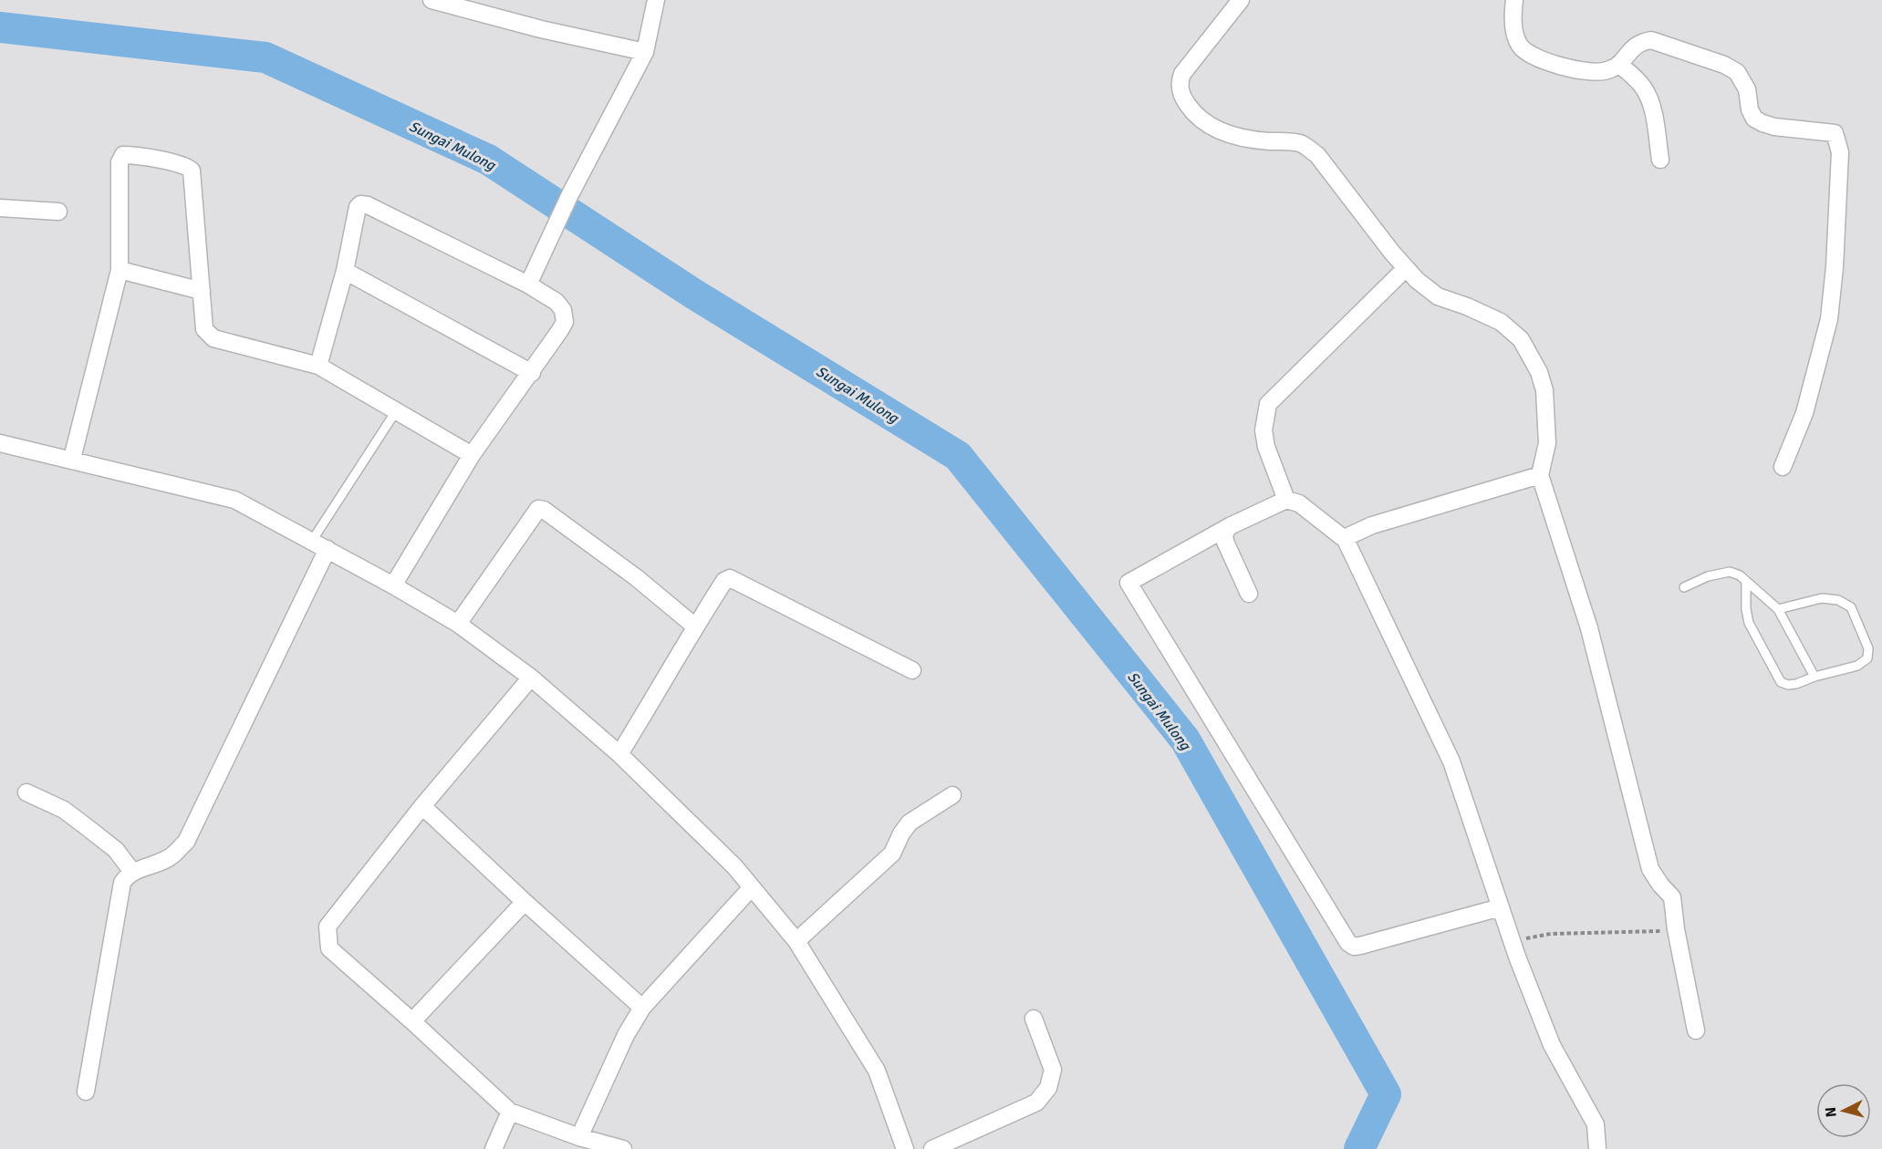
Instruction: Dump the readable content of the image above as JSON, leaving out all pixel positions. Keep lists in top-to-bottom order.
{
  "water": ["Sungai Mulong"],
  "north": "left"
}
